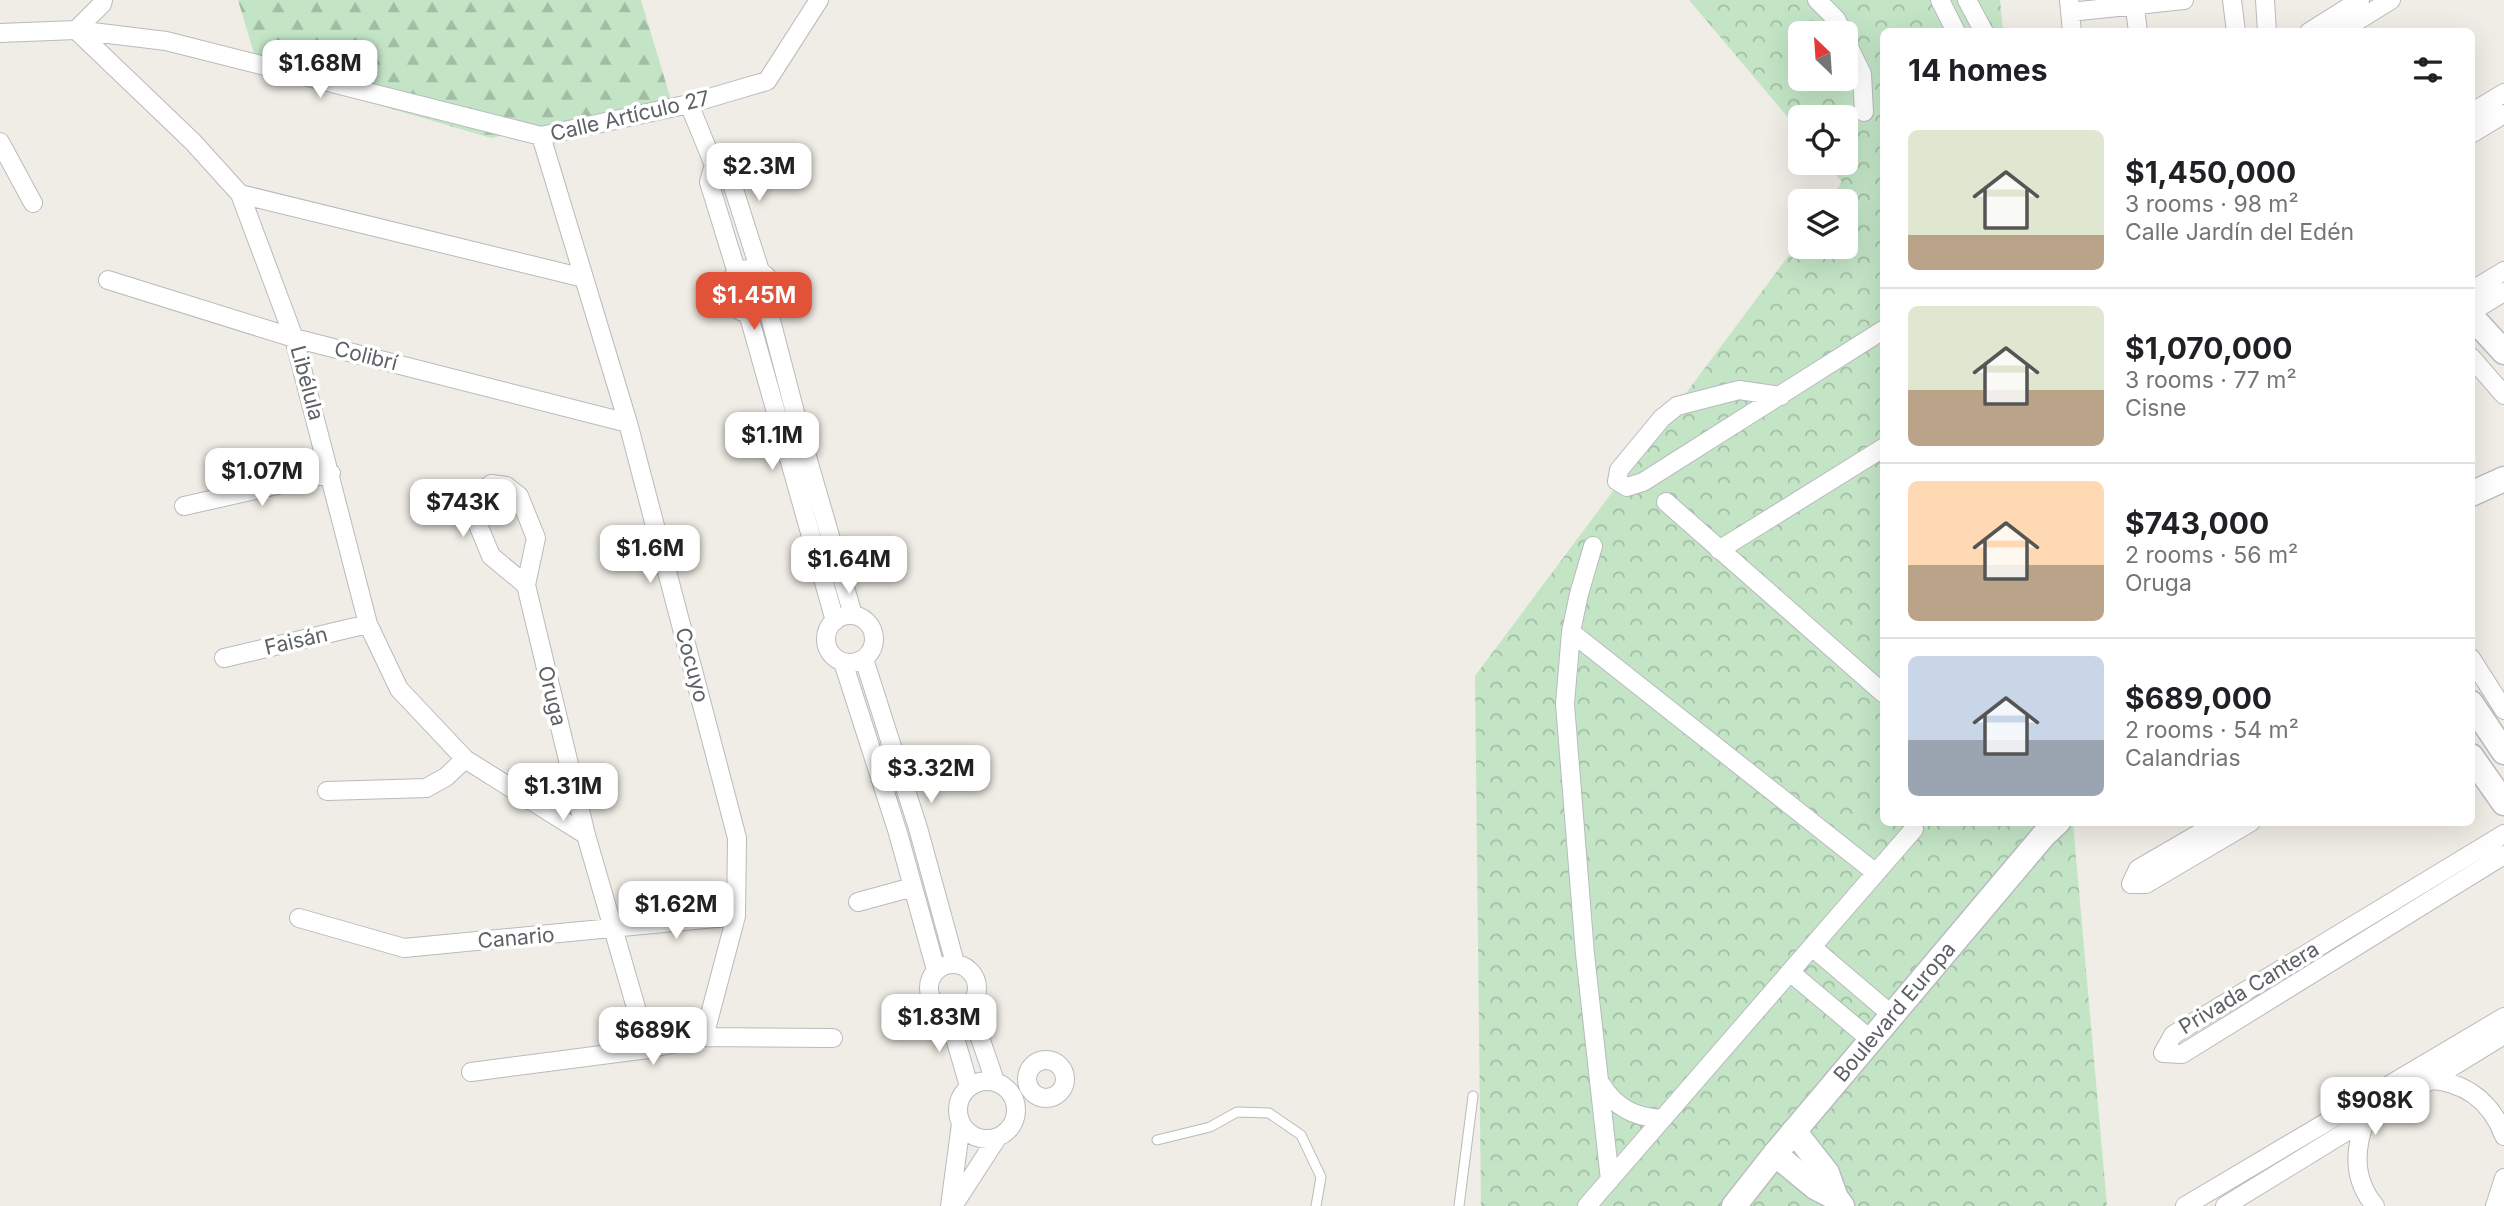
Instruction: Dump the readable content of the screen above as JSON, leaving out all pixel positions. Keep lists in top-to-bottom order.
{
  "streets": {
    "main road": ["Boulevard Europa"],
    "street": [
      "Calle Artículo 27",
      "Colibrí",
      "Libélula",
      "Faisán",
      "Cocuyo",
      "Oruga",
      "Canario",
      "Privada Cantera"
    ]
  },
  "crossings": [
    ["Calle Artículo 27", "Libélula"],
    ["Calle Artículo 27", "Cocuyo"],
    ["Colibrí", "Libélula"],
    ["Colibrí", "Cocuyo"],
    ["Libélula", "Faisán"],
    ["Libélula", "Oruga"],
    ["Cocuyo", "Canario"],
    ["Oruga", "Canario"]
  ],
  "north": "top left",
  "page": {
    "heading": "14 homes",
    "price": [
      "$1.68M",
      "$2.3M",
      "$1.45M",
      "$1.1M",
      "$1.07M",
      "$743K",
      "$1.6M",
      "$1.64M",
      "$3.32M",
      "$1.31M",
      "$1.62M",
      "$1.83M",
      "$689K",
      "$908K"
    ],
    "list": [
      {
        "name": "$1,450,000",
        "note": "3 rooms · 98 m² · Calle Jardín del Edén"
      },
      {
        "name": "$1,070,000",
        "note": "3 rooms · 77 m² · Cisne"
      },
      {
        "name": "$743,000",
        "note": "2 rooms · 56 m² · Oruga"
      },
      {
        "name": "$689,000",
        "note": "2 rooms · 54 m² · Calandrias"
      }
    ]
  }
}
